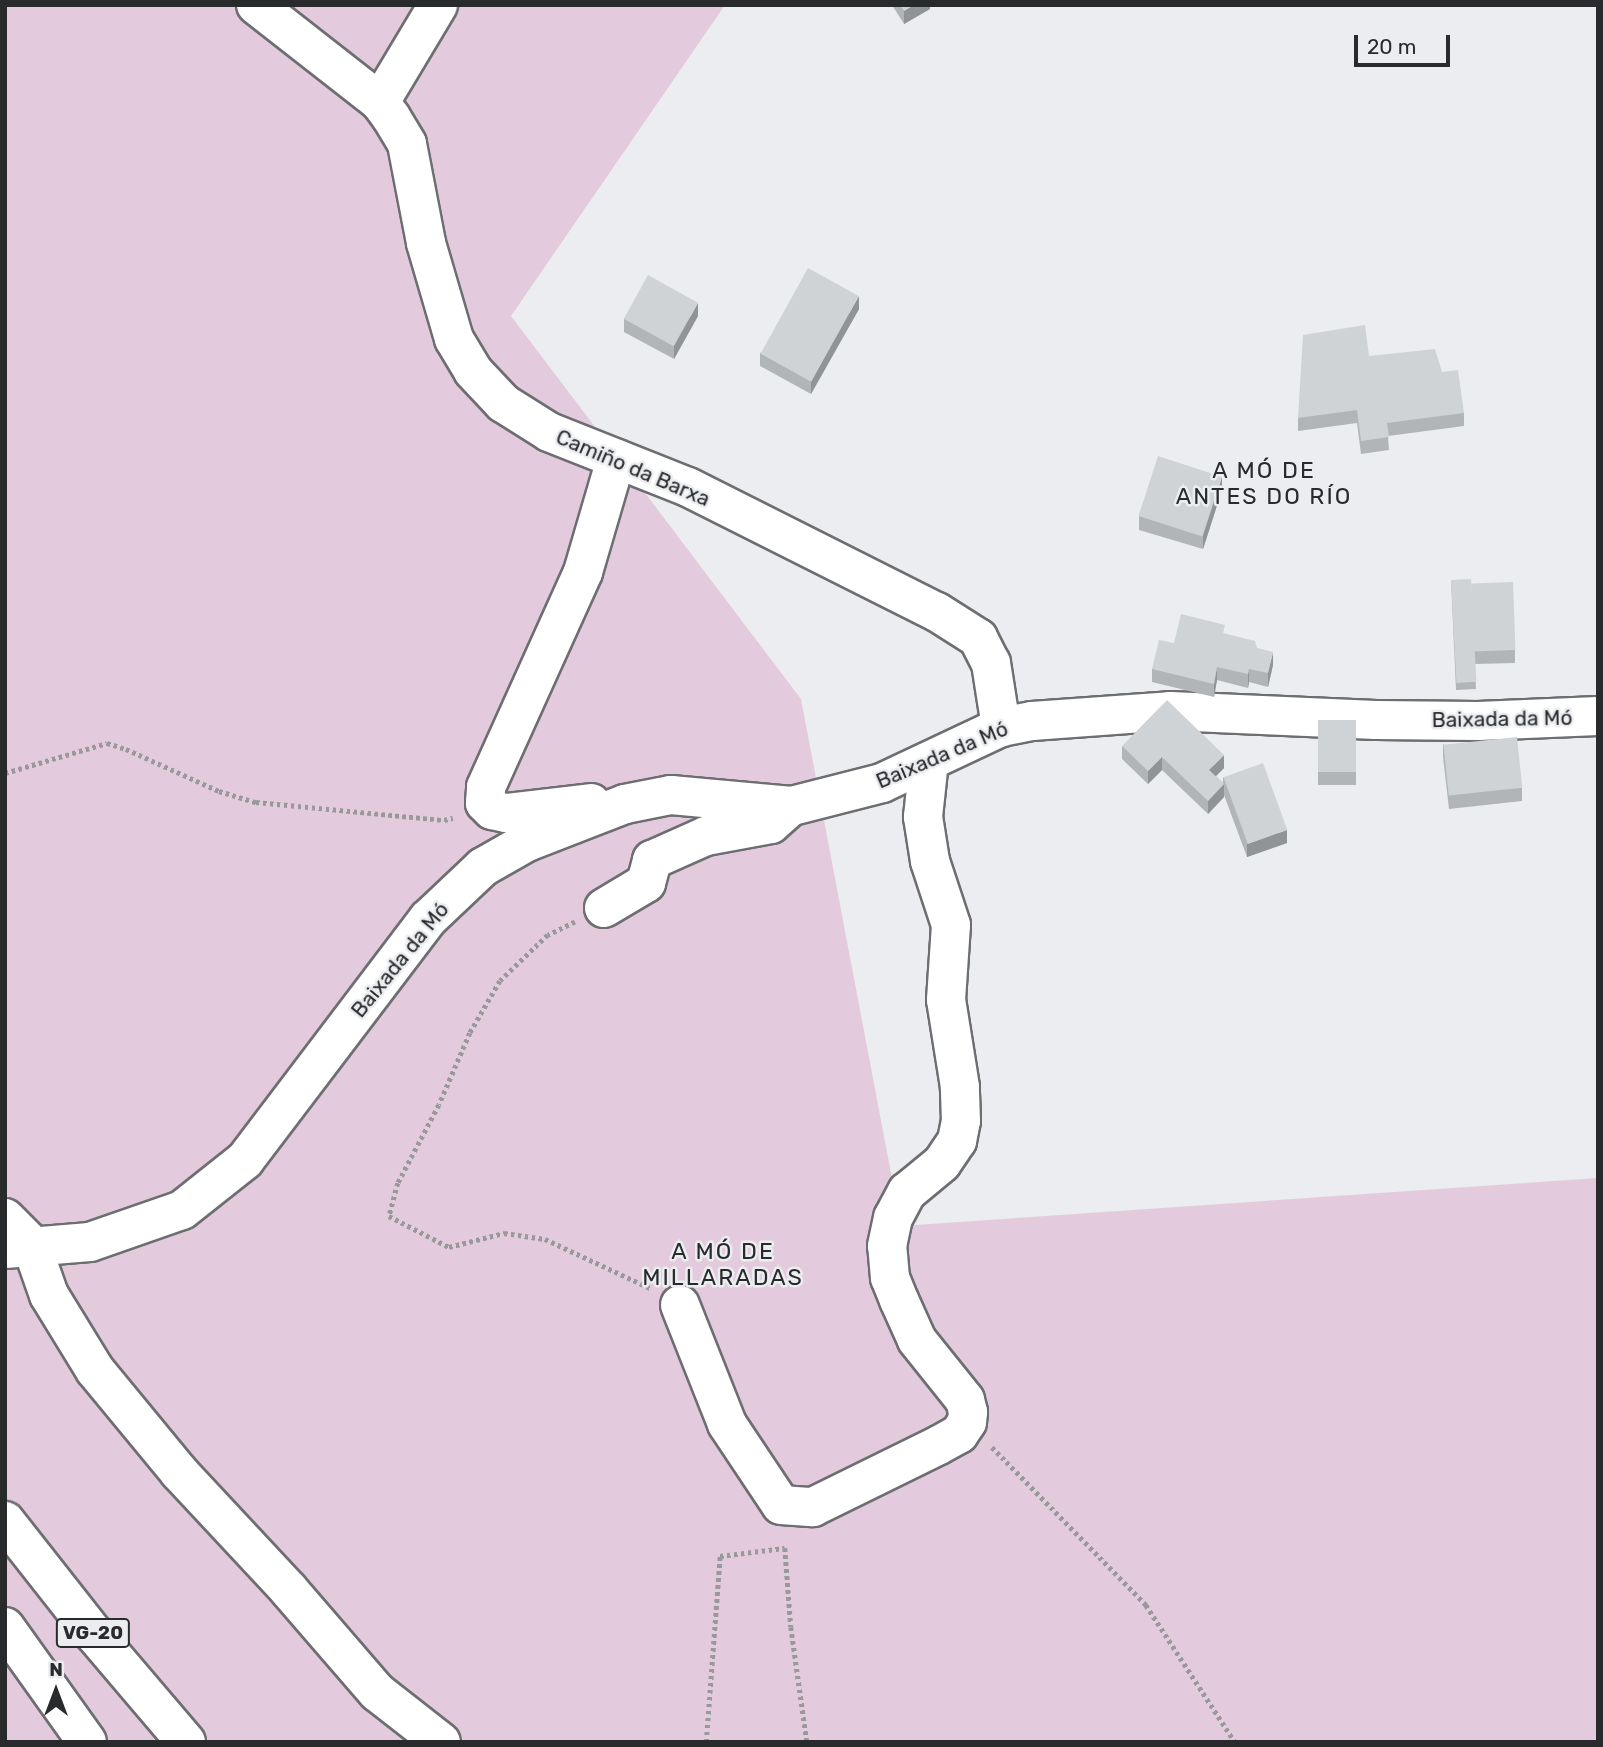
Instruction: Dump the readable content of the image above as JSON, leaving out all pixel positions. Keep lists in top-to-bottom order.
{
  "streets": {
    "main road": ["Camiño da Barxa", "Baixada da Mó", "VG-20"]
  },
  "crossings": [
    ["Camiño da Barxa", "Baixada da Mó"]
  ],
  "districts": ["A MÓ DE ANTES DO RÍO", "A MÓ DE MILLARADAS"],
  "scale_bar": "20 m",
  "north": "top"
}
